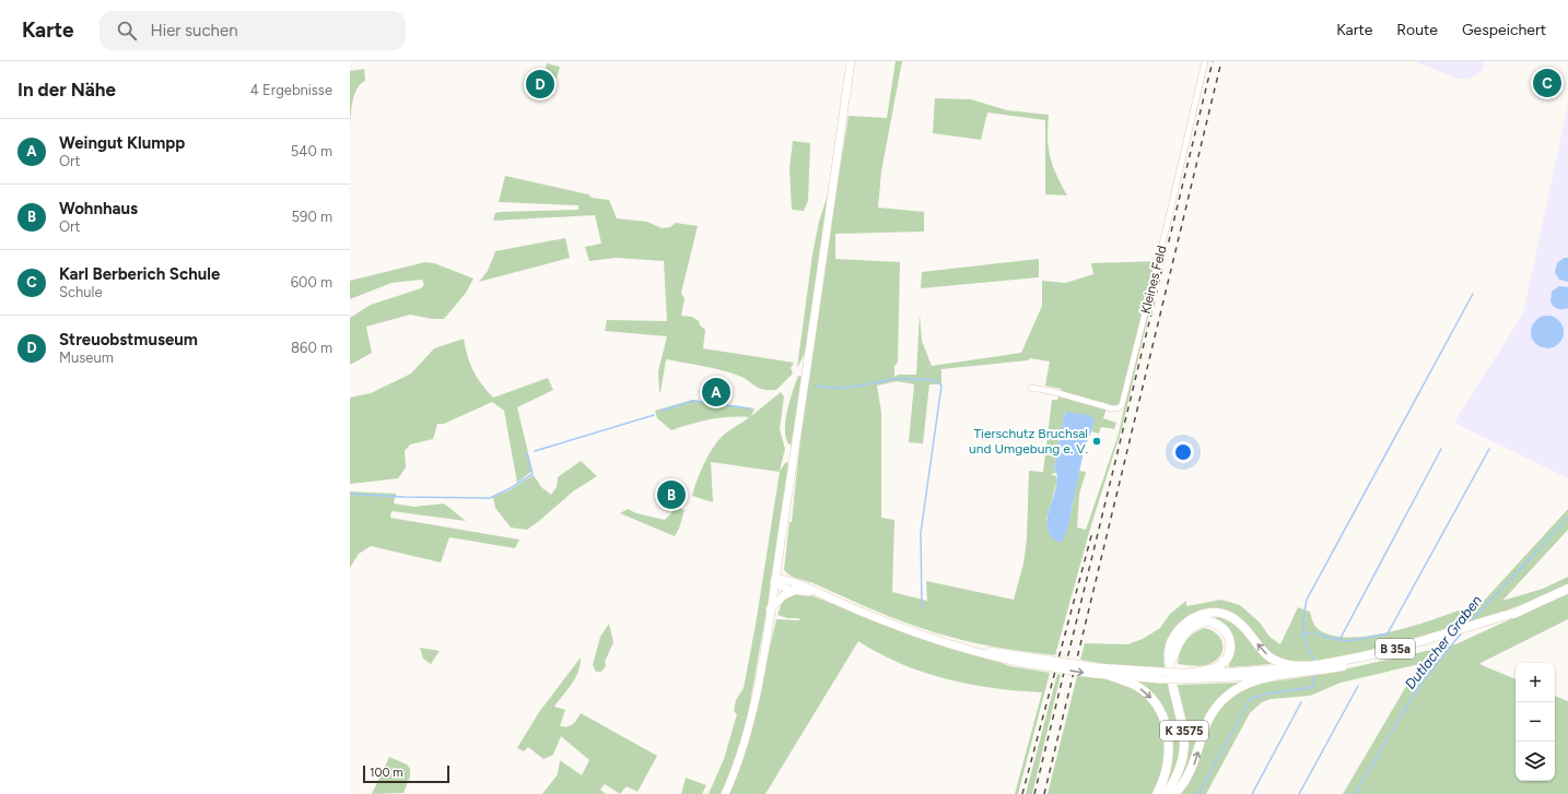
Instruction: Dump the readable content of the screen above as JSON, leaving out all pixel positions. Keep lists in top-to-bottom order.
{
  "streets": {
    "main road": ["B 35a", "K 3575"],
    "street": ["Kleines Feld"]
  },
  "water": ["Dutlacher Graben"],
  "places": ["Tierschutz Bruchsal und Umgebung e. V."],
  "scale_bar": "100 m",
  "page": {
    "header": "Karte",
    "search": "Hier suchen",
    "nav": ["Karte", "Route", "Gespeichert"],
    "heading": ["In der Nähe", "4 Ergebnisse"],
    "pins": [
      "C",
      "D",
      "A",
      "B"
    ],
    "list": [
      {
        "mark": "A",
        "name": "Weingut Klumpp",
        "note": "Ort",
        "value": "540 m"
      },
      {
        "mark": "B",
        "name": "Wohnhaus",
        "note": "Ort",
        "value": "590 m"
      },
      {
        "mark": "C",
        "name": "Karl Berberich Schule",
        "note": "Schule",
        "value": "600 m"
      },
      {
        "mark": "D",
        "name": "Streuobstmuseum",
        "note": "Museum",
        "value": "860 m"
      }
    ],
    "map_buttons": ["+", "−"],
    "scale": "100 m"
  }
}
